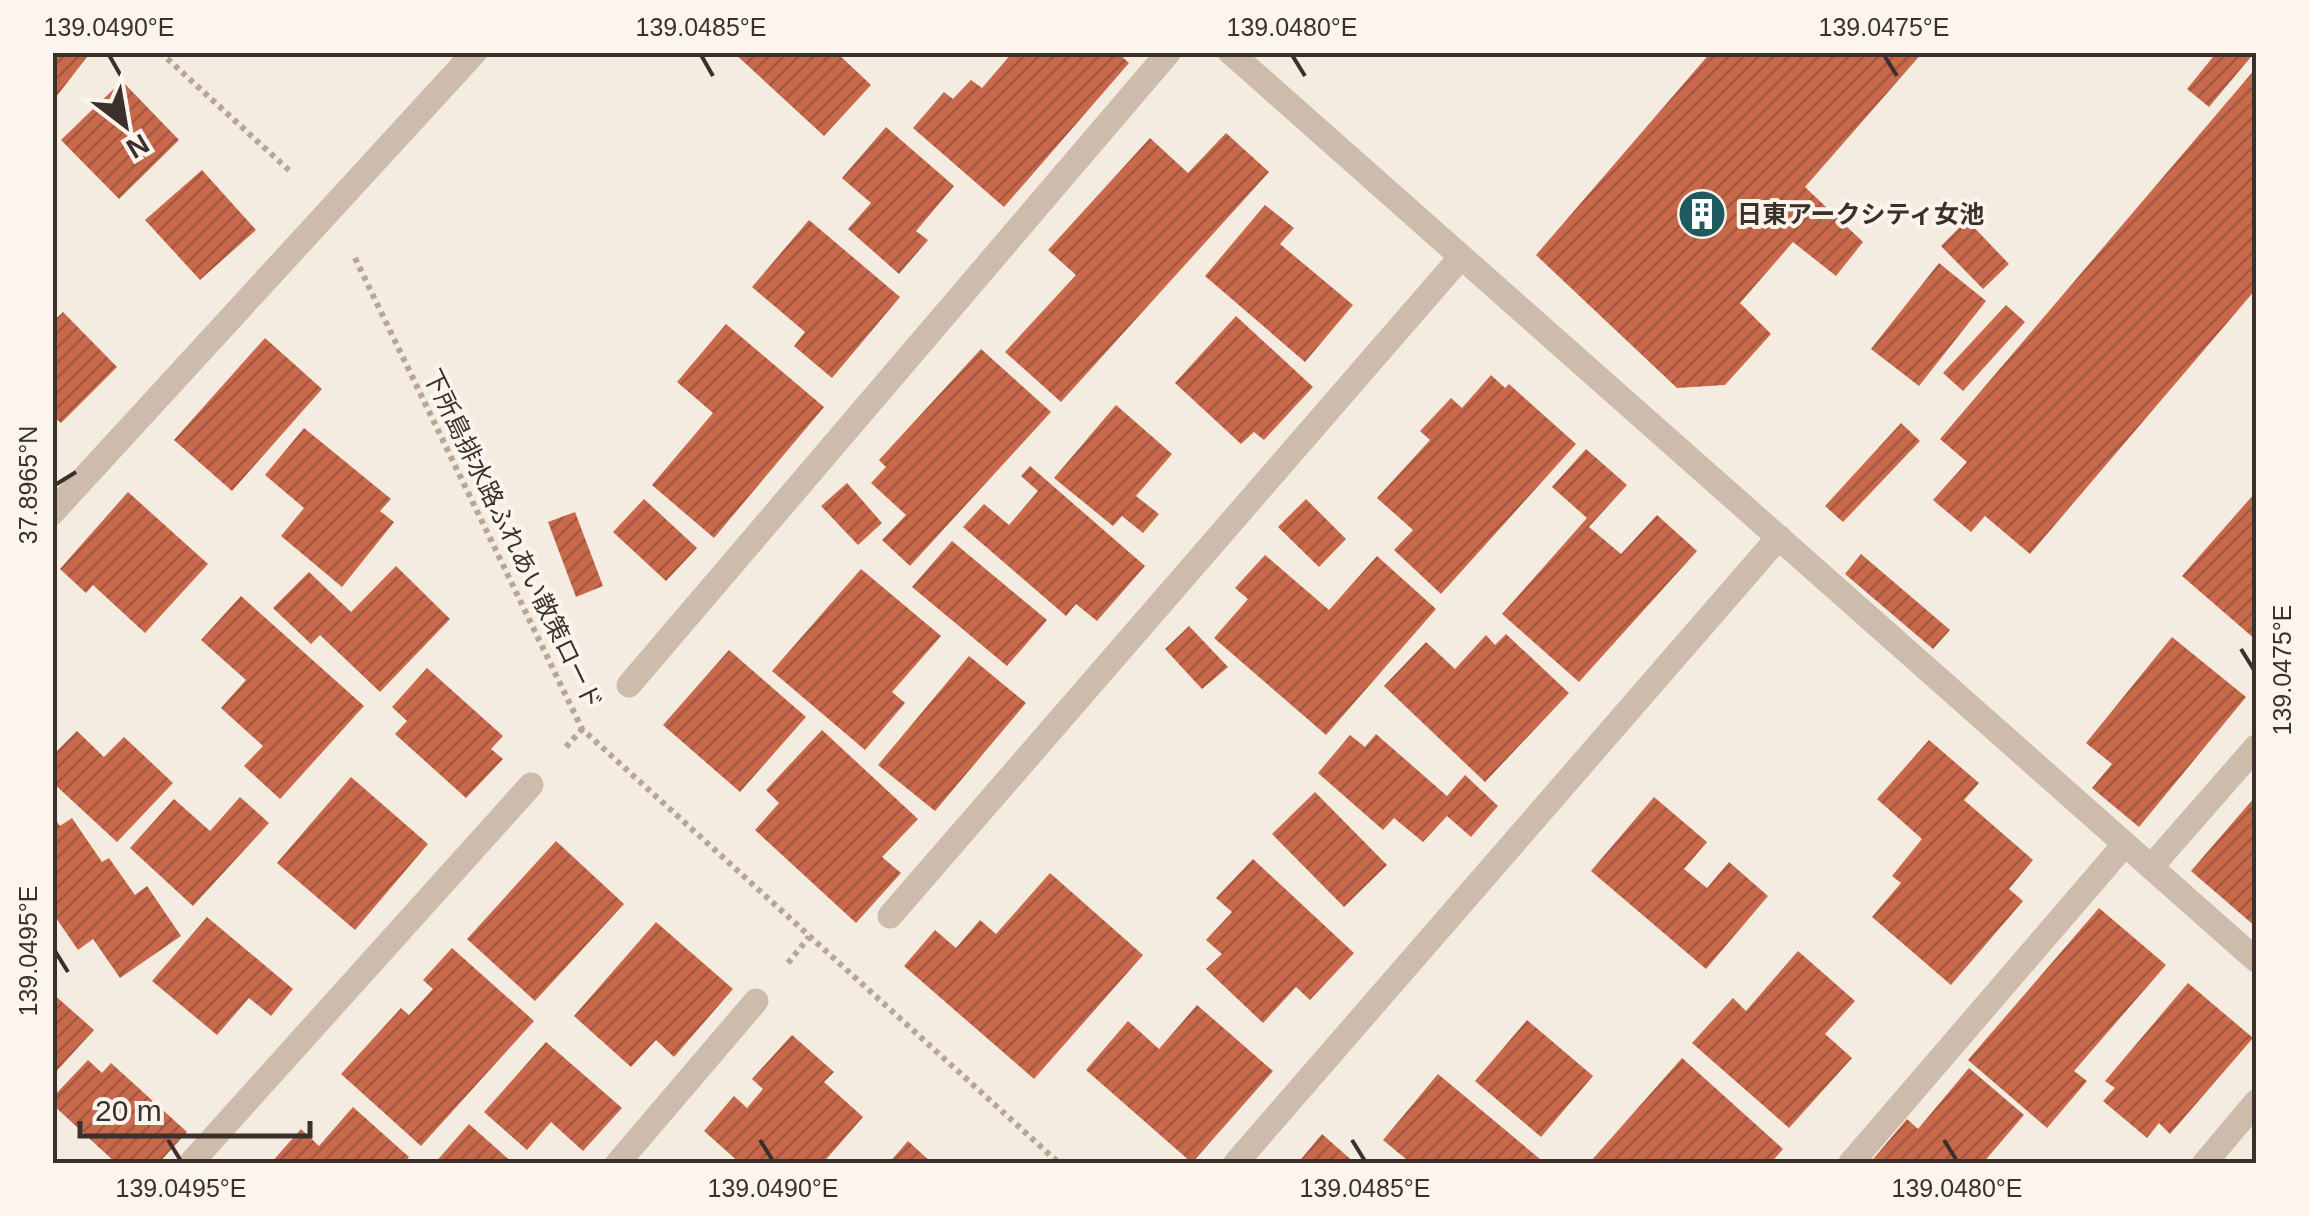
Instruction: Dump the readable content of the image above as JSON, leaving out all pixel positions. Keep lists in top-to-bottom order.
{
  "streets": {
    "path": ["下所島排水路ふれあい散策ロード"]
  },
  "places": {
    "building": ["日東アークシティ女池"]
  },
  "scale_bar": "20 m",
  "north": "bottom right",
  "coordinates": [
    "139.0490°E",
    "139.0485°E",
    "139.0480°E",
    "139.0475°E",
    "37.8965°N",
    "139.0495°E"
  ]
}
